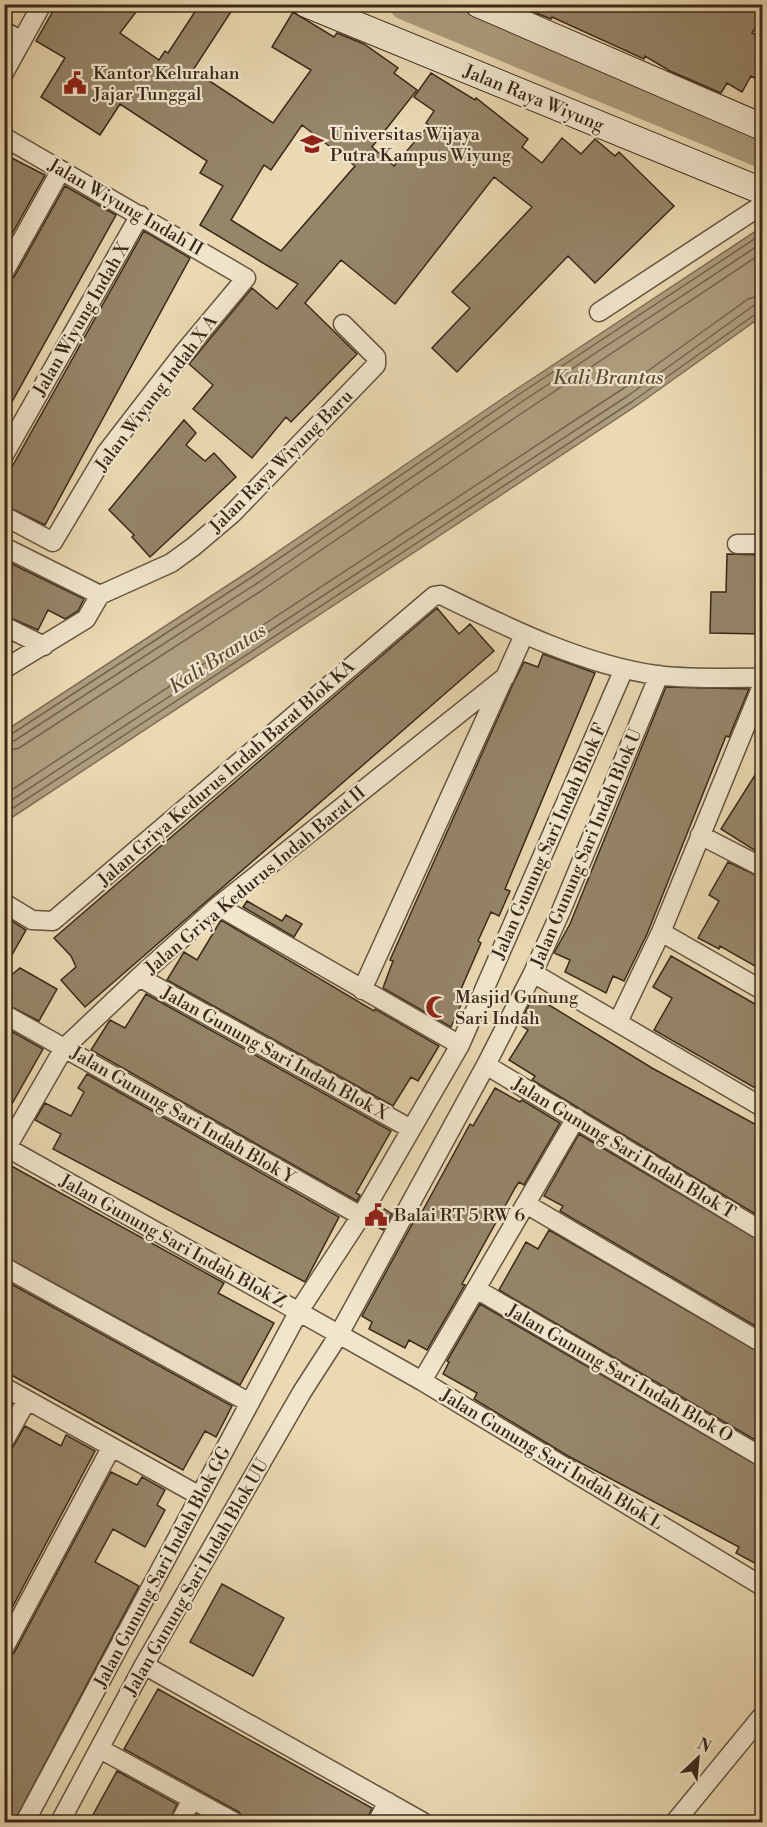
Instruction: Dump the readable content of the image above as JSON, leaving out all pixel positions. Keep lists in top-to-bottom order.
{
  "streets": {
    "main road": ["Jalan Raya Wiyung"],
    "street": [
      "Jalan Wiyung Indah II",
      "Jalan Wiyung Indah X",
      "Jalan Wiyung Indah X A",
      "Jalan Raya Wiyung Baru",
      "Jalan Griya Kedurus Indah Barat Blok KA",
      "Jalan Gunung Sari Indah Blok F",
      "Jalan Gunung Sari Indah Blok U",
      "Jalan Griya Kedurus Indah Barat II",
      "Jalan Gunung Sari Indah Blok X",
      "Jalan Gunung Sari Indah Blok Y",
      "Jalan Gunung Sari Indah Blok T",
      "Jalan Gunung Sari Indah Blok Z",
      "Jalan Gunung Sari Indah Blok O",
      "Jalan Gunung Sari Indah Blok L",
      "Jalan Gunung Sari Indah Blok GG",
      "Jalan Gunung Sari Indah Blok UU"
    ]
  },
  "crossings": [
    ["Jalan Wiyung Indah II", "Jalan Wiyung Indah X"],
    ["Jalan Wiyung Indah II", "Jalan Wiyung Indah X A"],
    ["Jalan Griya Kedurus Indah Barat Blok KA", "Jalan Griya Kedurus Indah Barat II"],
    ["Jalan Gunung Sari Indah Blok F", "Jalan Gunung Sari Indah Blok X"],
    ["Jalan Gunung Sari Indah Blok F", "Jalan Gunung Sari Indah Blok Y"],
    ["Jalan Gunung Sari Indah Blok F", "Jalan Gunung Sari Indah Blok Z"],
    ["Jalan Gunung Sari Indah Blok F", "Jalan Gunung Sari Indah Blok GG"],
    ["Jalan Gunung Sari Indah Blok U", "Jalan Gunung Sari Indah Blok T"],
    ["Jalan Gunung Sari Indah Blok U", "Jalan Gunung Sari Indah Blok Z"],
    ["Jalan Gunung Sari Indah Blok U", "Jalan Gunung Sari Indah Blok L"],
    ["Jalan Gunung Sari Indah Blok U", "Jalan Gunung Sari Indah Blok UU"],
    ["Jalan Griya Kedurus Indah Barat II", "Jalan Gunung Sari Indah Blok X"],
    ["Jalan Griya Kedurus Indah Barat II", "Jalan Gunung Sari Indah Blok Y"],
    ["Jalan Griya Kedurus Indah Barat II", "Jalan Gunung Sari Indah Blok Z"],
    ["Jalan Gunung Sari Indah Blok Z", "Jalan Gunung Sari Indah Blok L"],
    ["Jalan Gunung Sari Indah Blok Z", "Jalan Gunung Sari Indah Blok GG"],
    ["Jalan Gunung Sari Indah Blok Z", "Jalan Gunung Sari Indah Blok UU"],
    ["Jalan Gunung Sari Indah Blok L", "Jalan Gunung Sari Indah Blok UU"]
  ],
  "water": ["Kali Brantas"],
  "places": {
    "public building": ["Kantor Kelurahan Jajar Tunggal", "Balai RT 5 RW 6"],
    "school or university": ["Universitas Wijaya Putra Kampus Wiyung"],
    "mosque": ["Masjid Gunung Sari Indah"]
  },
  "north": "top right"
}
